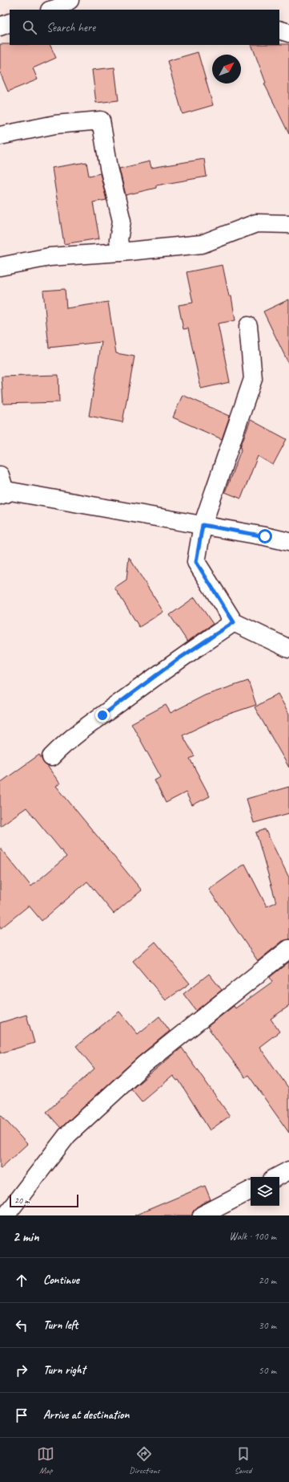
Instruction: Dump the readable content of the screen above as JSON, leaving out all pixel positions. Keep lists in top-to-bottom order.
{
  "scale_bar": "20 m",
  "north": "top right",
  "page": {
    "search": "Search here",
    "scale": "20 m",
    "heading": ["2 min", "Walk · 100 m"],
    "list": [
      ["Continue", "20 m"],
      ["Turn left", "30 m"],
      ["Turn right", "50 m"],
      "Arrive at destination"
    ],
    "nav": ["Map", "Directions", "Saved"]
  }
}
